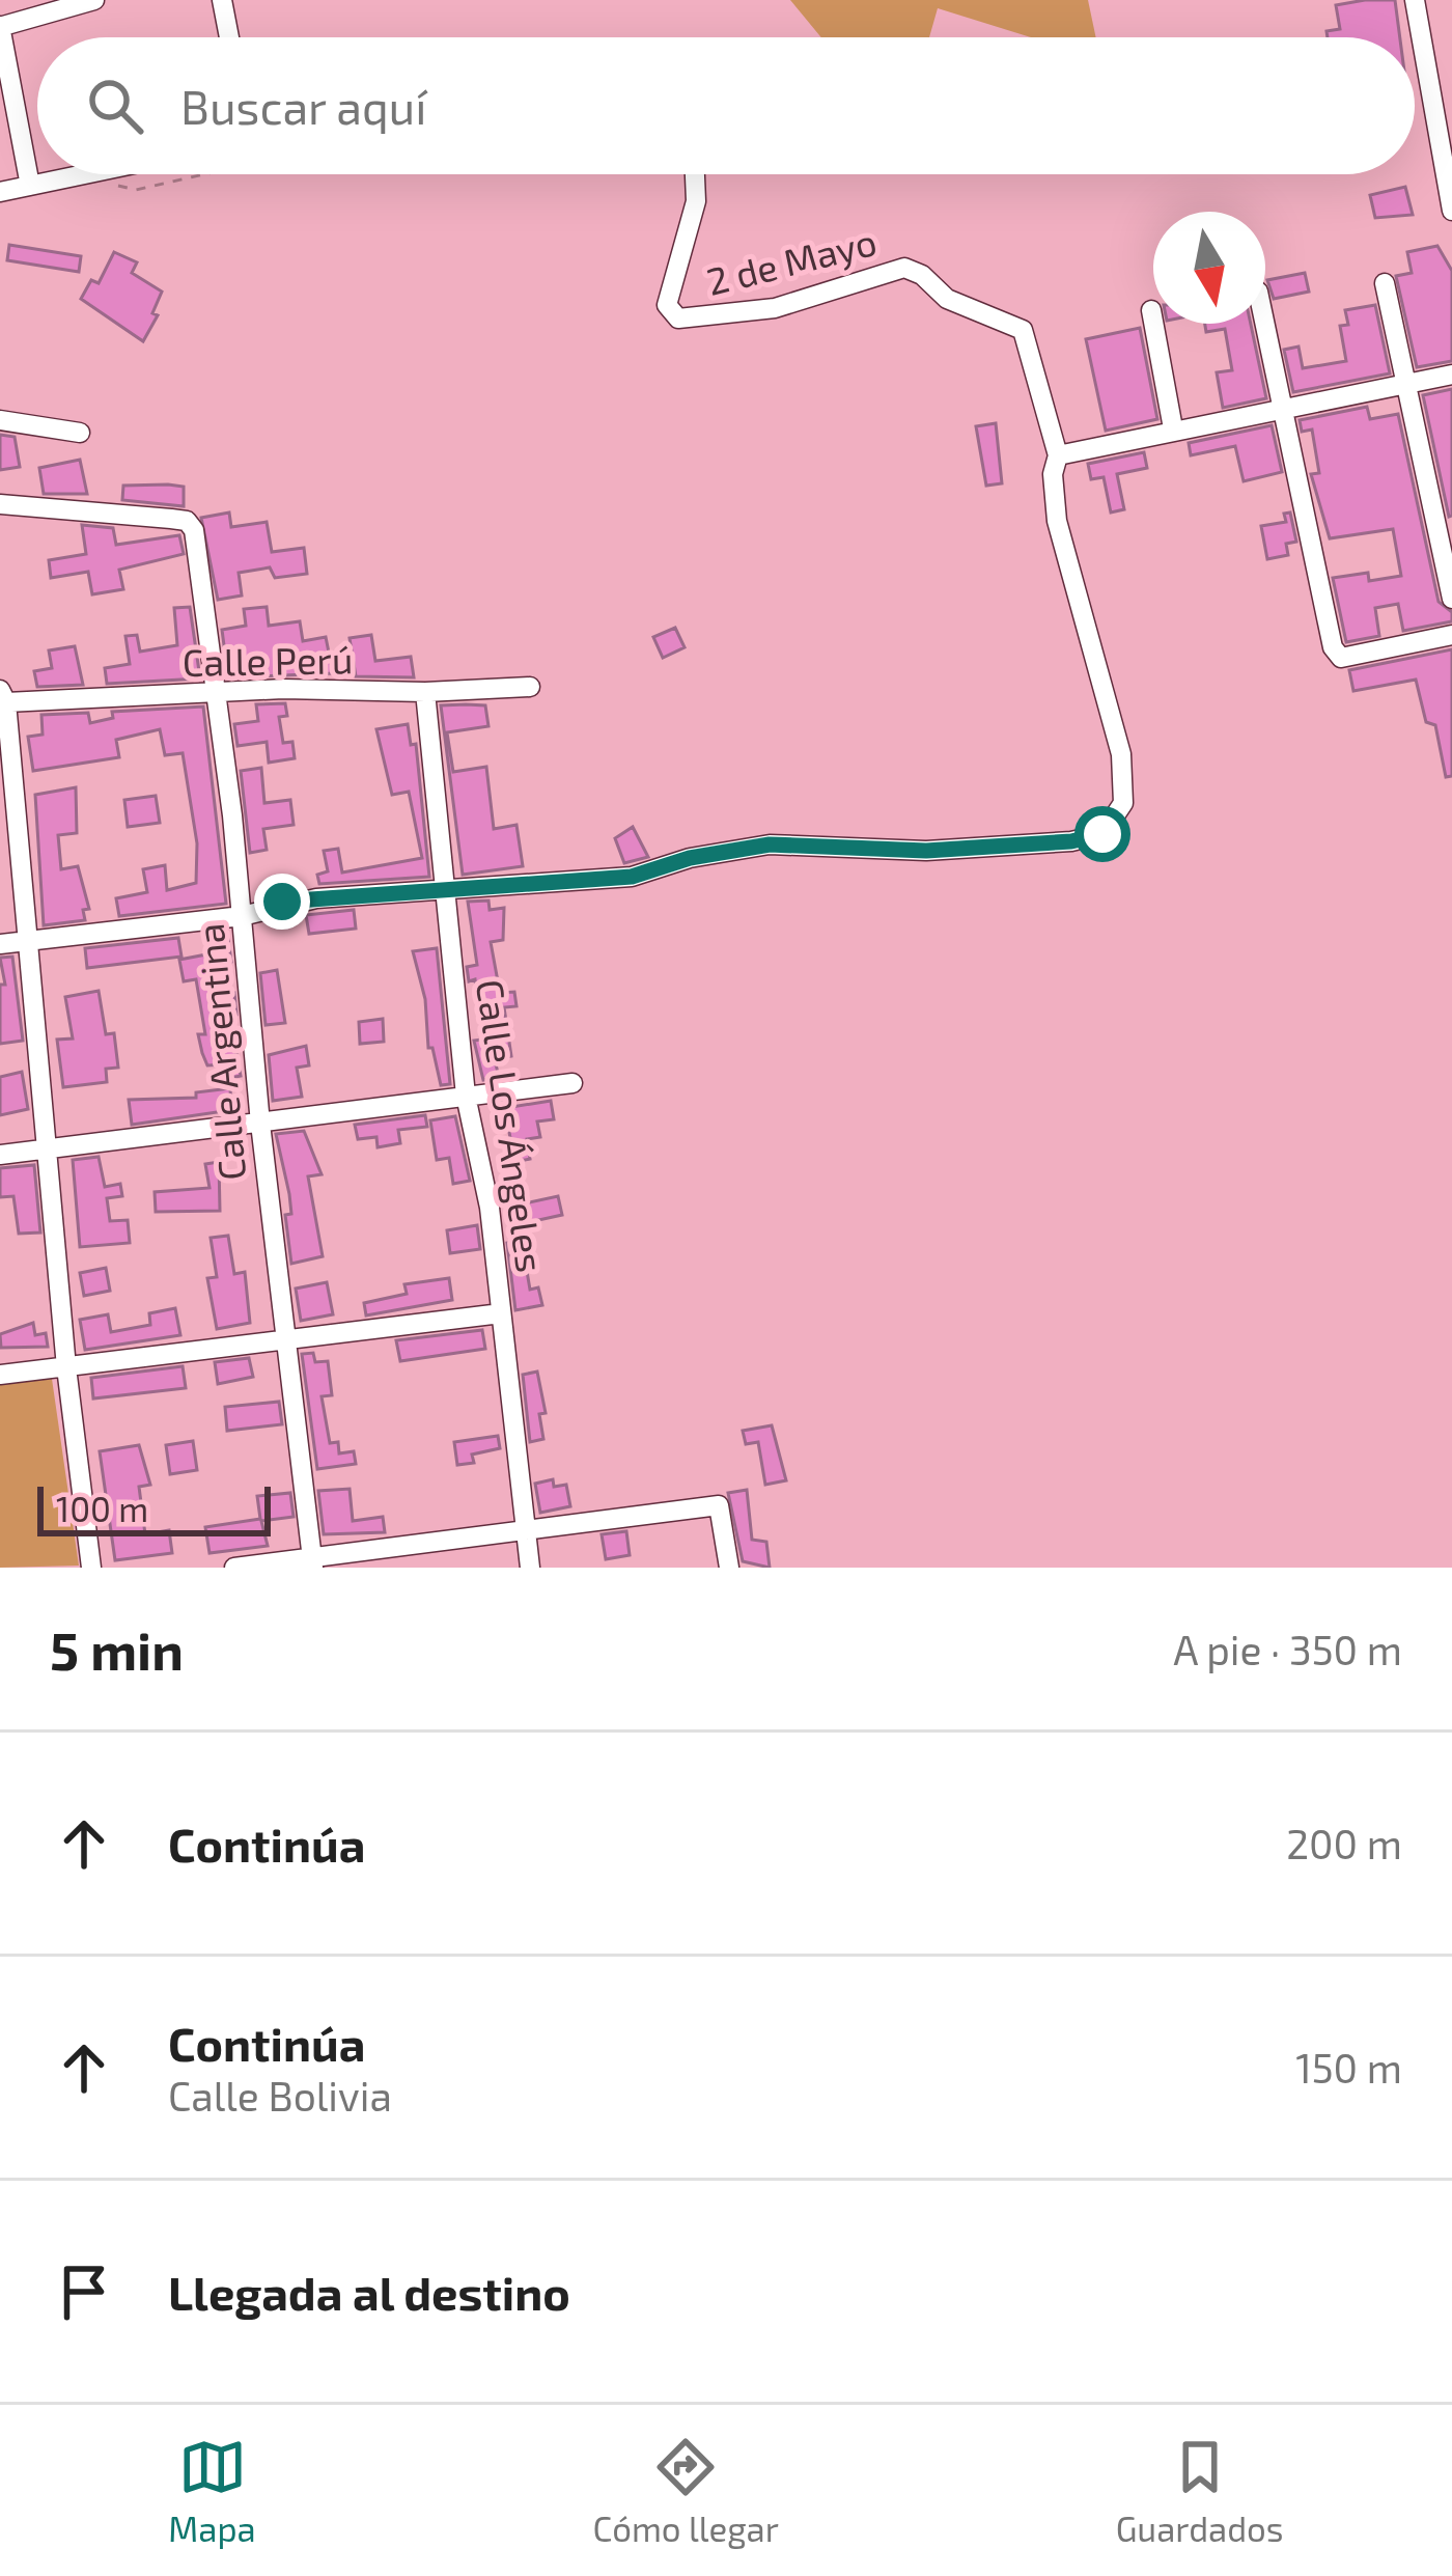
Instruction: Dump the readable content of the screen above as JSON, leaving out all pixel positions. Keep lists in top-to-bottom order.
{
  "streets": {
    "street": [
      "2 de Mayo",
      "Calle Perú",
      "Calle Argentina",
      "Calle Los Ángeles"
    ]
  },
  "crossings": [
    ["Calle Perú", "Calle Argentina"],
    ["Calle Perú", "Calle Los Ángeles"]
  ],
  "scale_bar": "100 m",
  "north": "bottom",
  "page": {
    "search": "Buscar aquí",
    "scale": "100 m",
    "heading": ["5 min", "A pie · 350 m"],
    "list": [
      ["Continúa", "200 m"],
      ["Continúa", "Calle Bolivia", "150 m"],
      "Llegada al destino"
    ],
    "nav": ["Mapa", "Cómo llegar", "Guardados"]
  }
}
